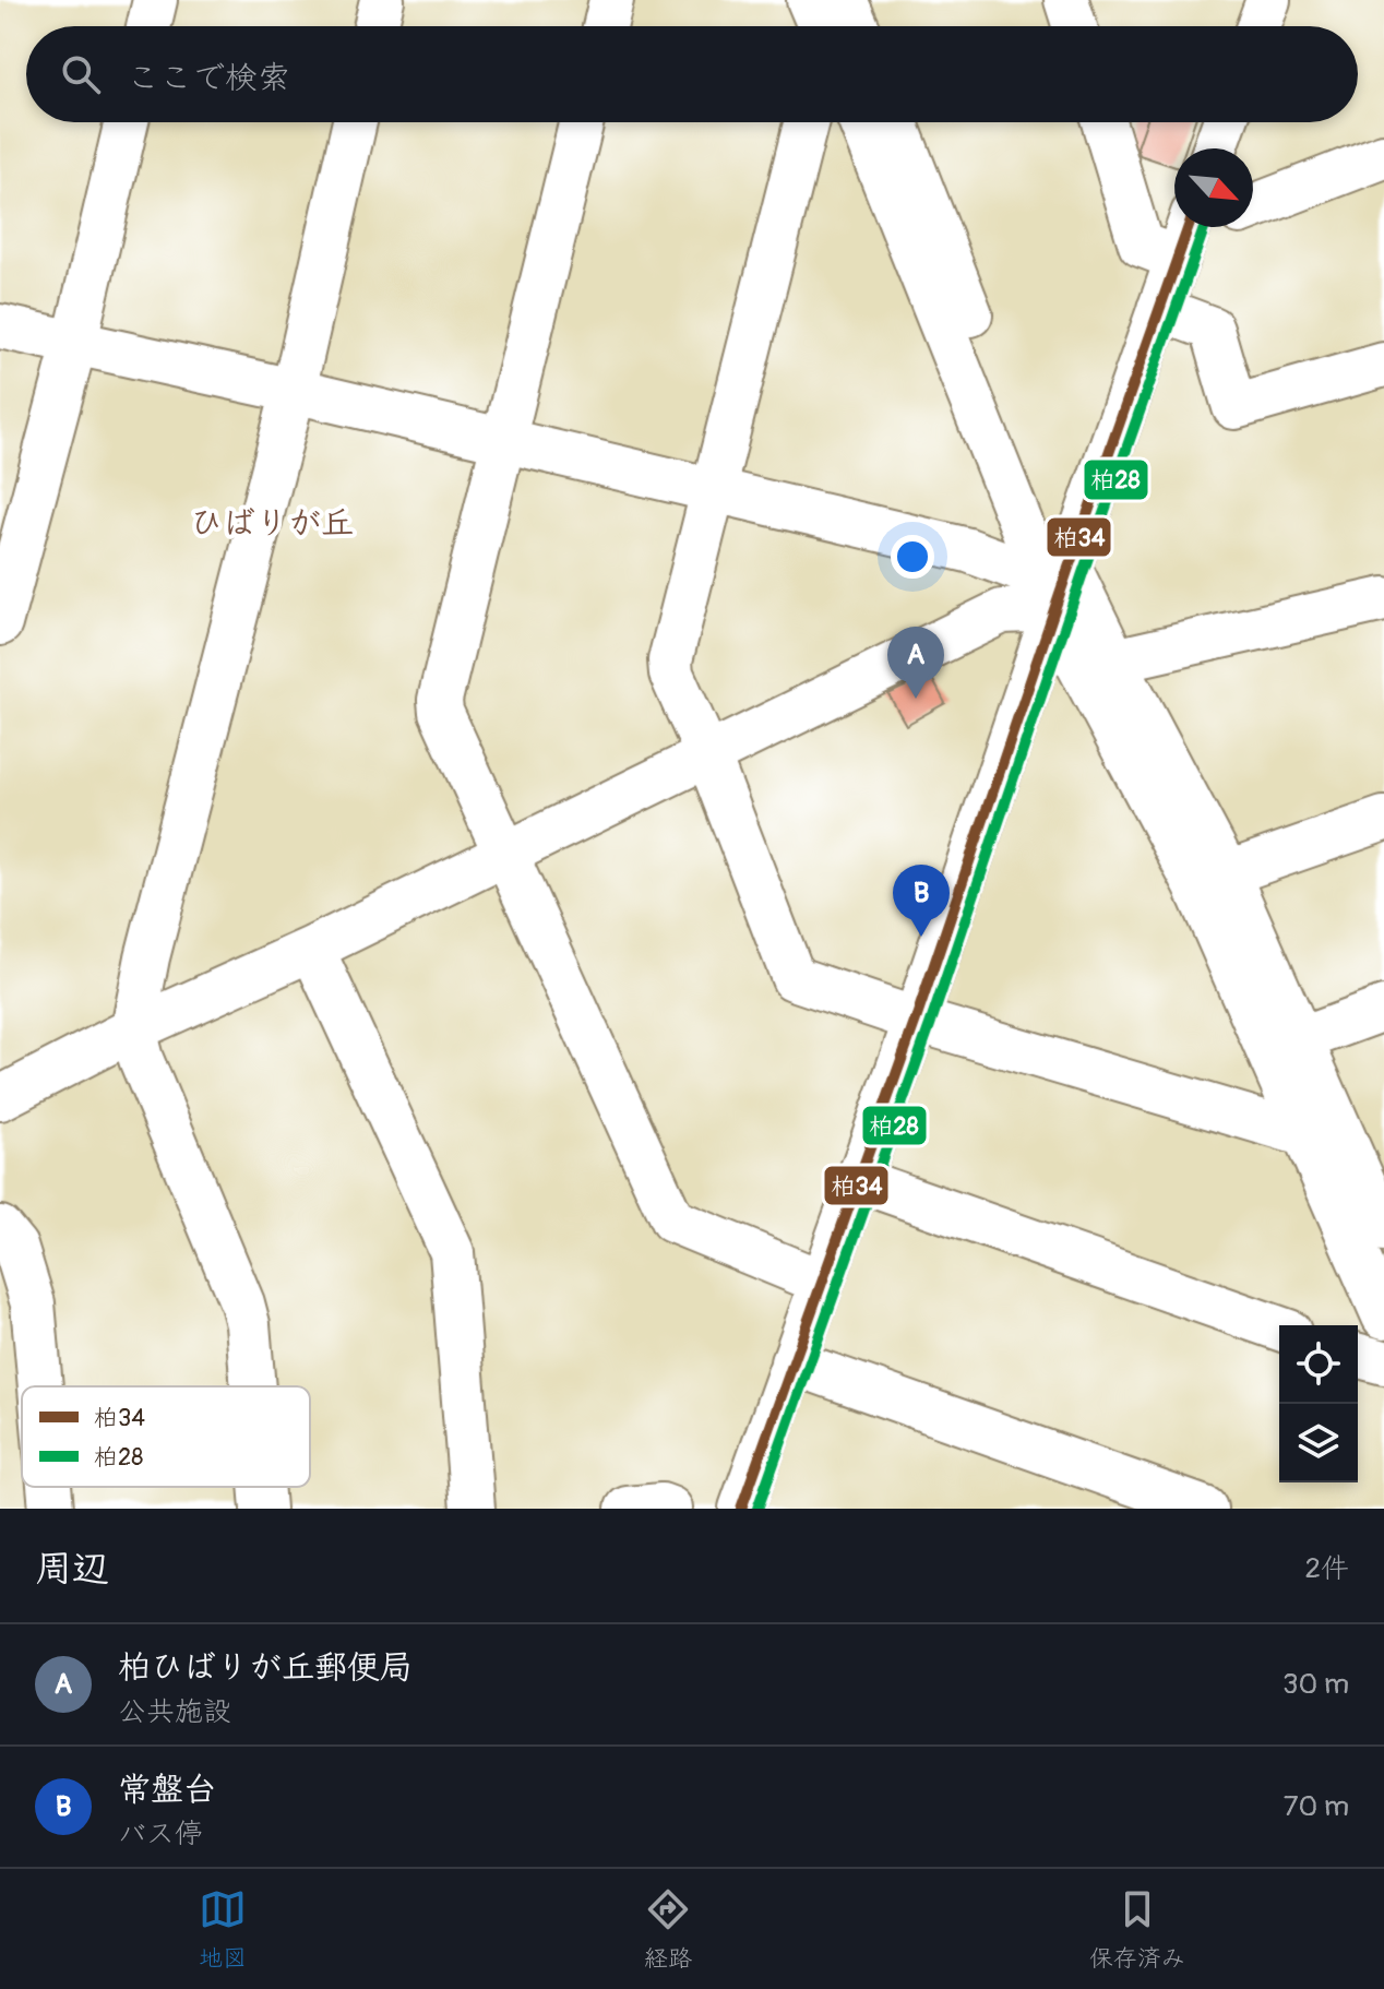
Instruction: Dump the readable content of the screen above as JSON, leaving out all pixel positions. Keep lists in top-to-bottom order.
{
  "districts": ["ひばりが丘"],
  "lines": ["transit line 柏34", "transit line 柏28"],
  "legend": ["柏34", "柏28"],
  "north": "bottom right",
  "page": {
    "search": "ここで検索",
    "pins": ["A", "B"],
    "heading": ["周辺", "2件"],
    "list": [
      {
        "mark": "A",
        "name": "柏ひばりが丘郵便局",
        "note": "公共施設",
        "value": "30 m"
      },
      {
        "mark": "B",
        "name": "常盤台",
        "note": "バス停",
        "value": "70 m"
      }
    ],
    "nav": ["地図", "経路", "保存済み"]
  }
}
